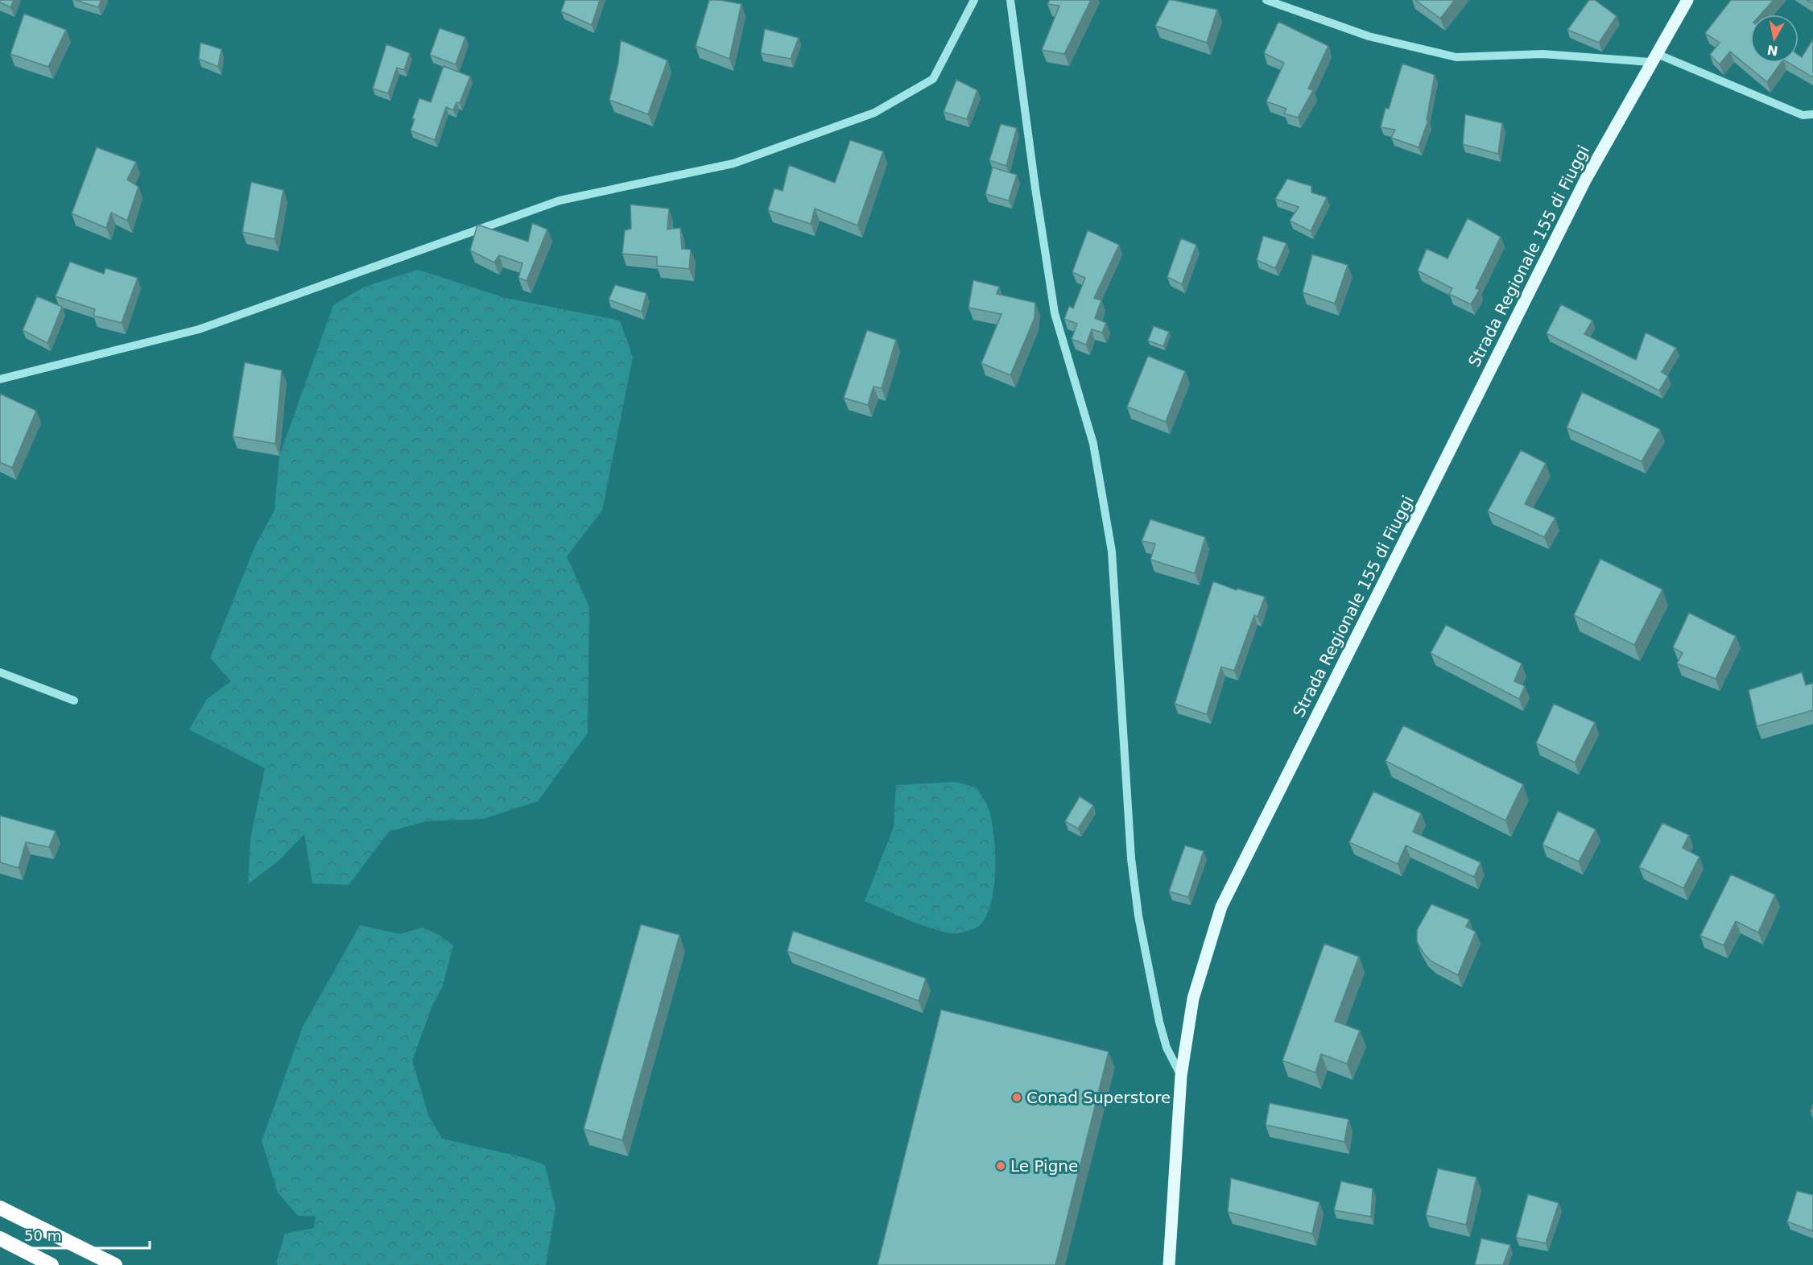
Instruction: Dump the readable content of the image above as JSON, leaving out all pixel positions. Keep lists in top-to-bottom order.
{
  "streets": {
    "main road": ["Strada Regionale 155 di Fiuggi"]
  },
  "places": ["Conad Superstore", "Le Pigne"],
  "scale_bar": "50 m",
  "north": "bottom"
}
